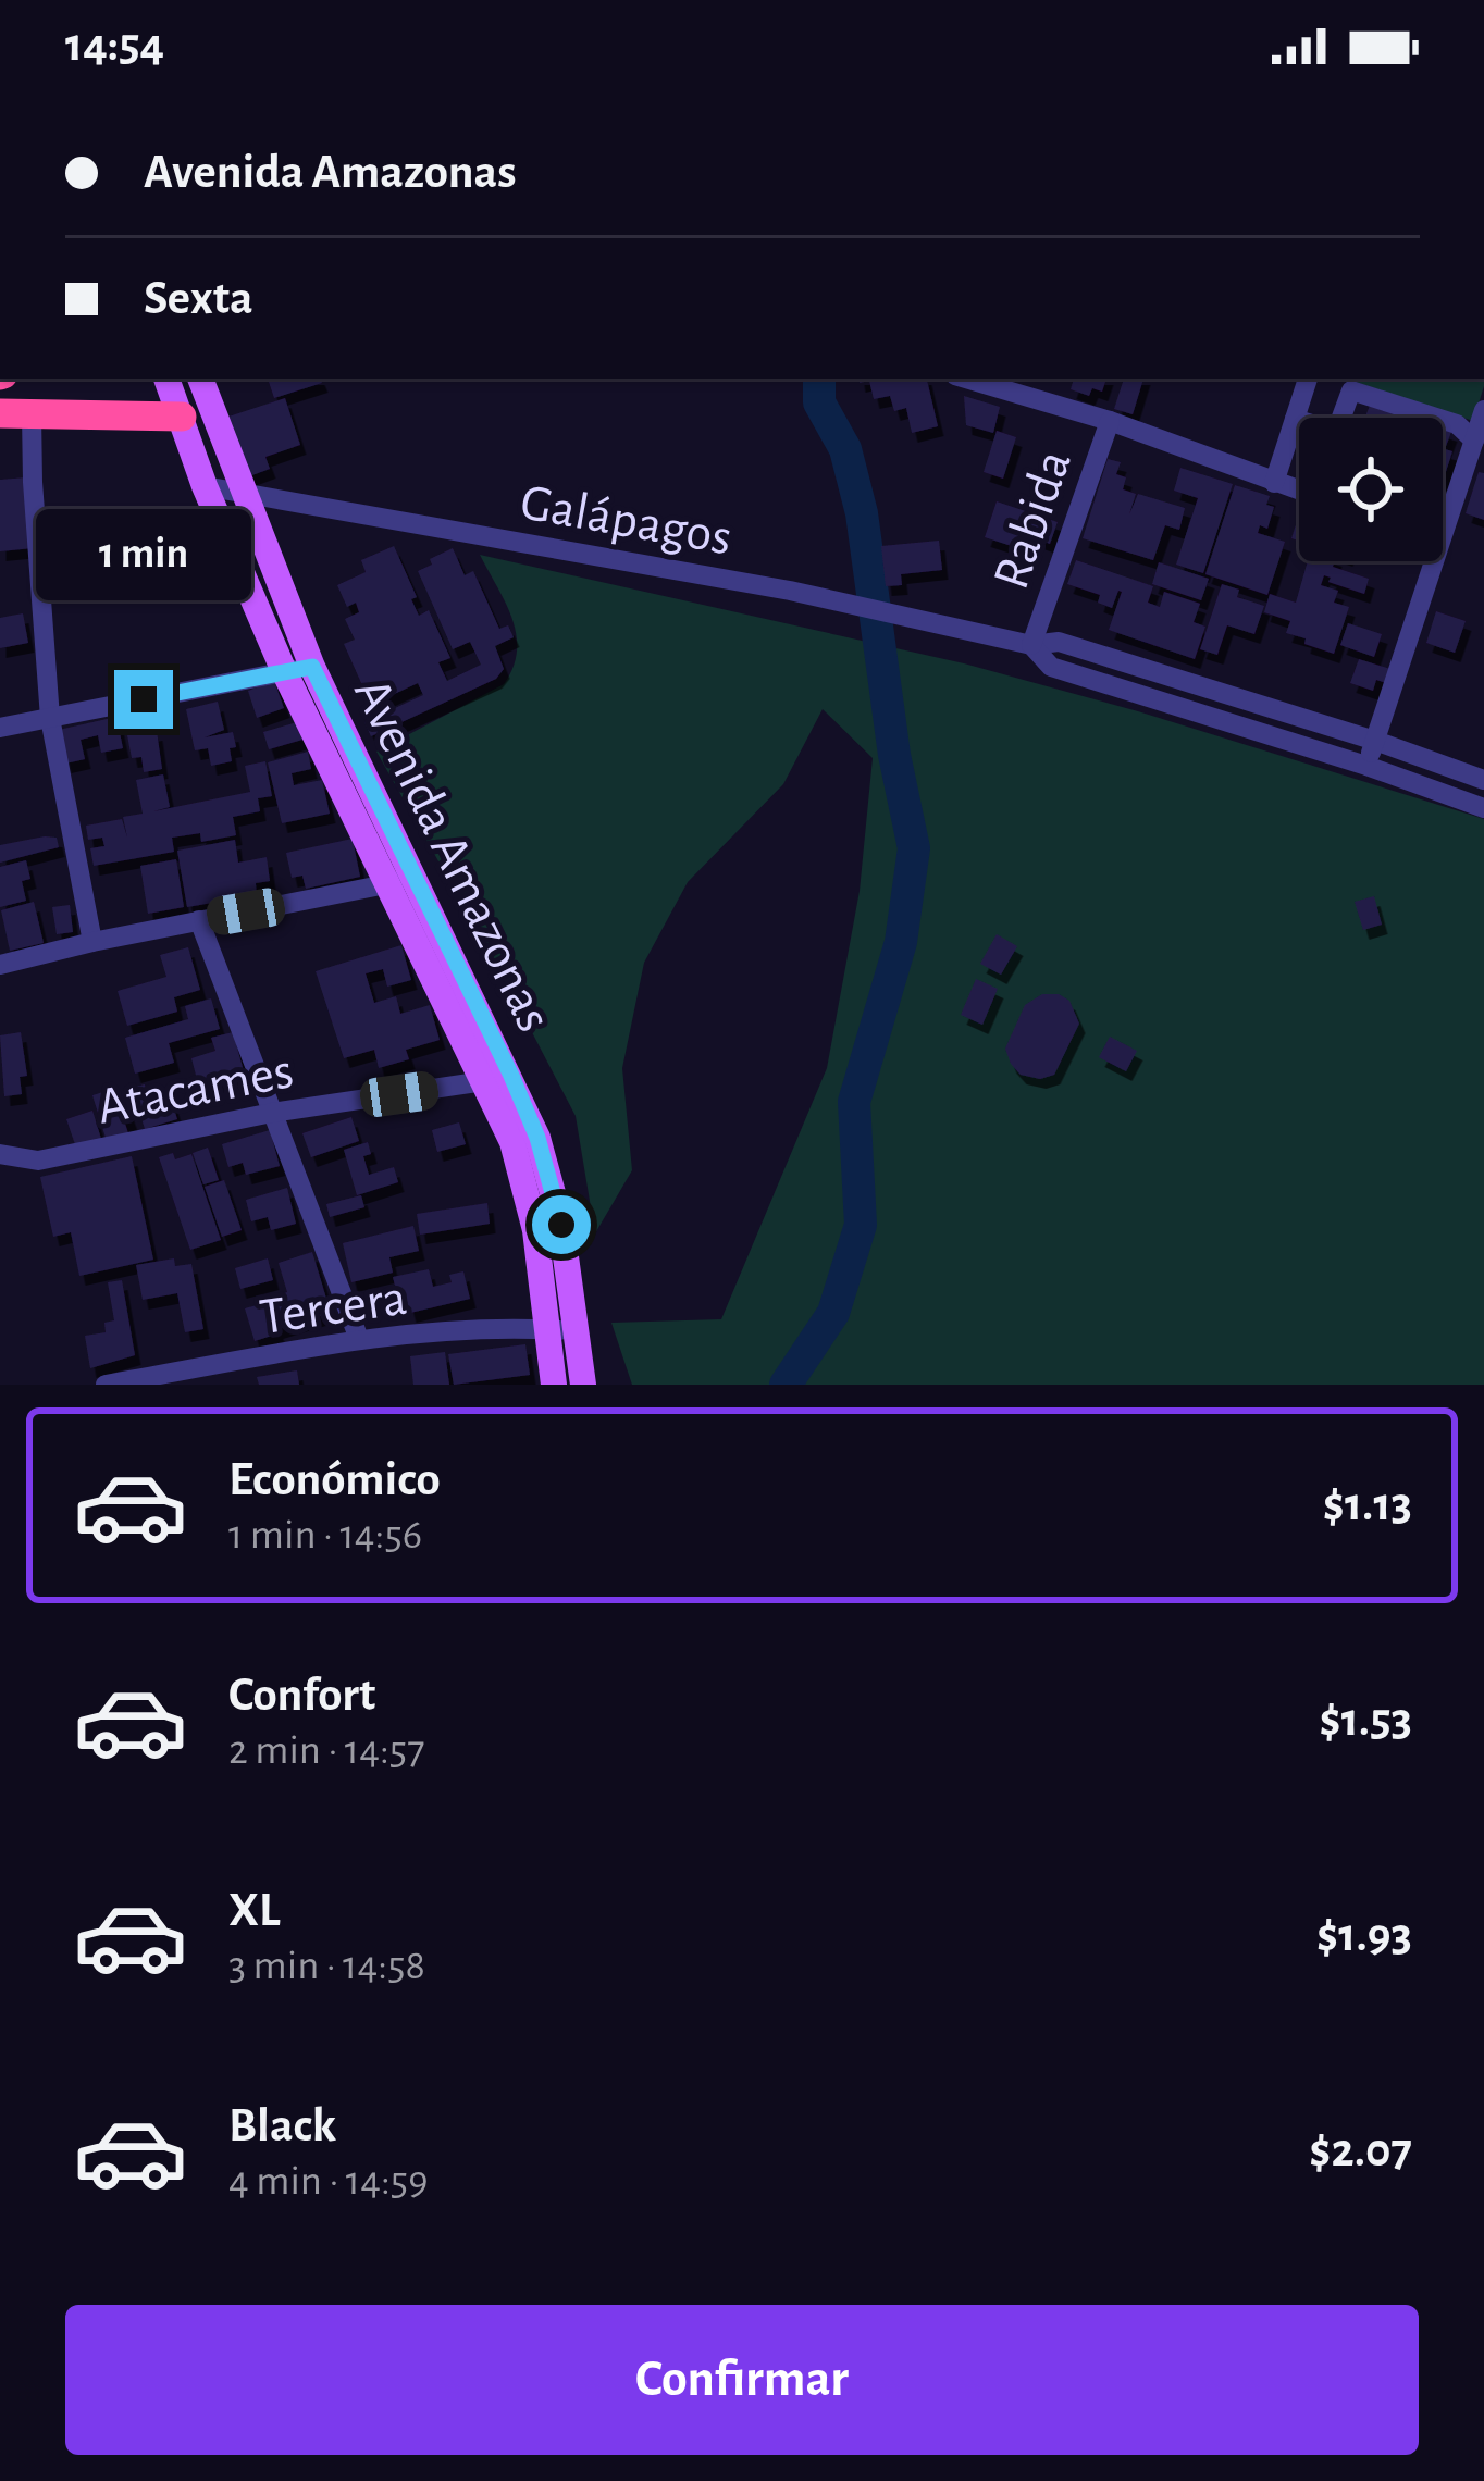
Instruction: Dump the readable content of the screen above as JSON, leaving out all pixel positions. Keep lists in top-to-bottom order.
{
  "streets": {
    "main road": ["Avenida Amazonas"],
    "street": [
      "Galápagos",
      "Rabida",
      "Atacames",
      "Tercera"
    ]
  },
  "crossings": [
    ["Galápagos", "Rabida"],
    ["Galápagos", "Avenida Amazonas"],
    ["Avenida Amazonas", "Atacames"],
    ["Avenida Amazonas", "Tercera"]
  ],
  "page": {
    "status": "14:54",
    "banner": ["Avenida Amazonas", "Sexta"],
    "bubble": "1 min",
    "list": [
      {
        "name": "Económico",
        "note": "1 min · 14:56",
        "value": "$1.13"
      },
      {
        "name": "Confort",
        "note": "2 min · 14:57",
        "value": "$1.53"
      },
      {
        "name": "XL",
        "note": "3 min · 14:58",
        "value": "$1.93"
      },
      {
        "name": "Black",
        "note": "4 min · 14:59",
        "value": "$2.07"
      }
    ],
    "buttons": "Confirmar"
  }
}
